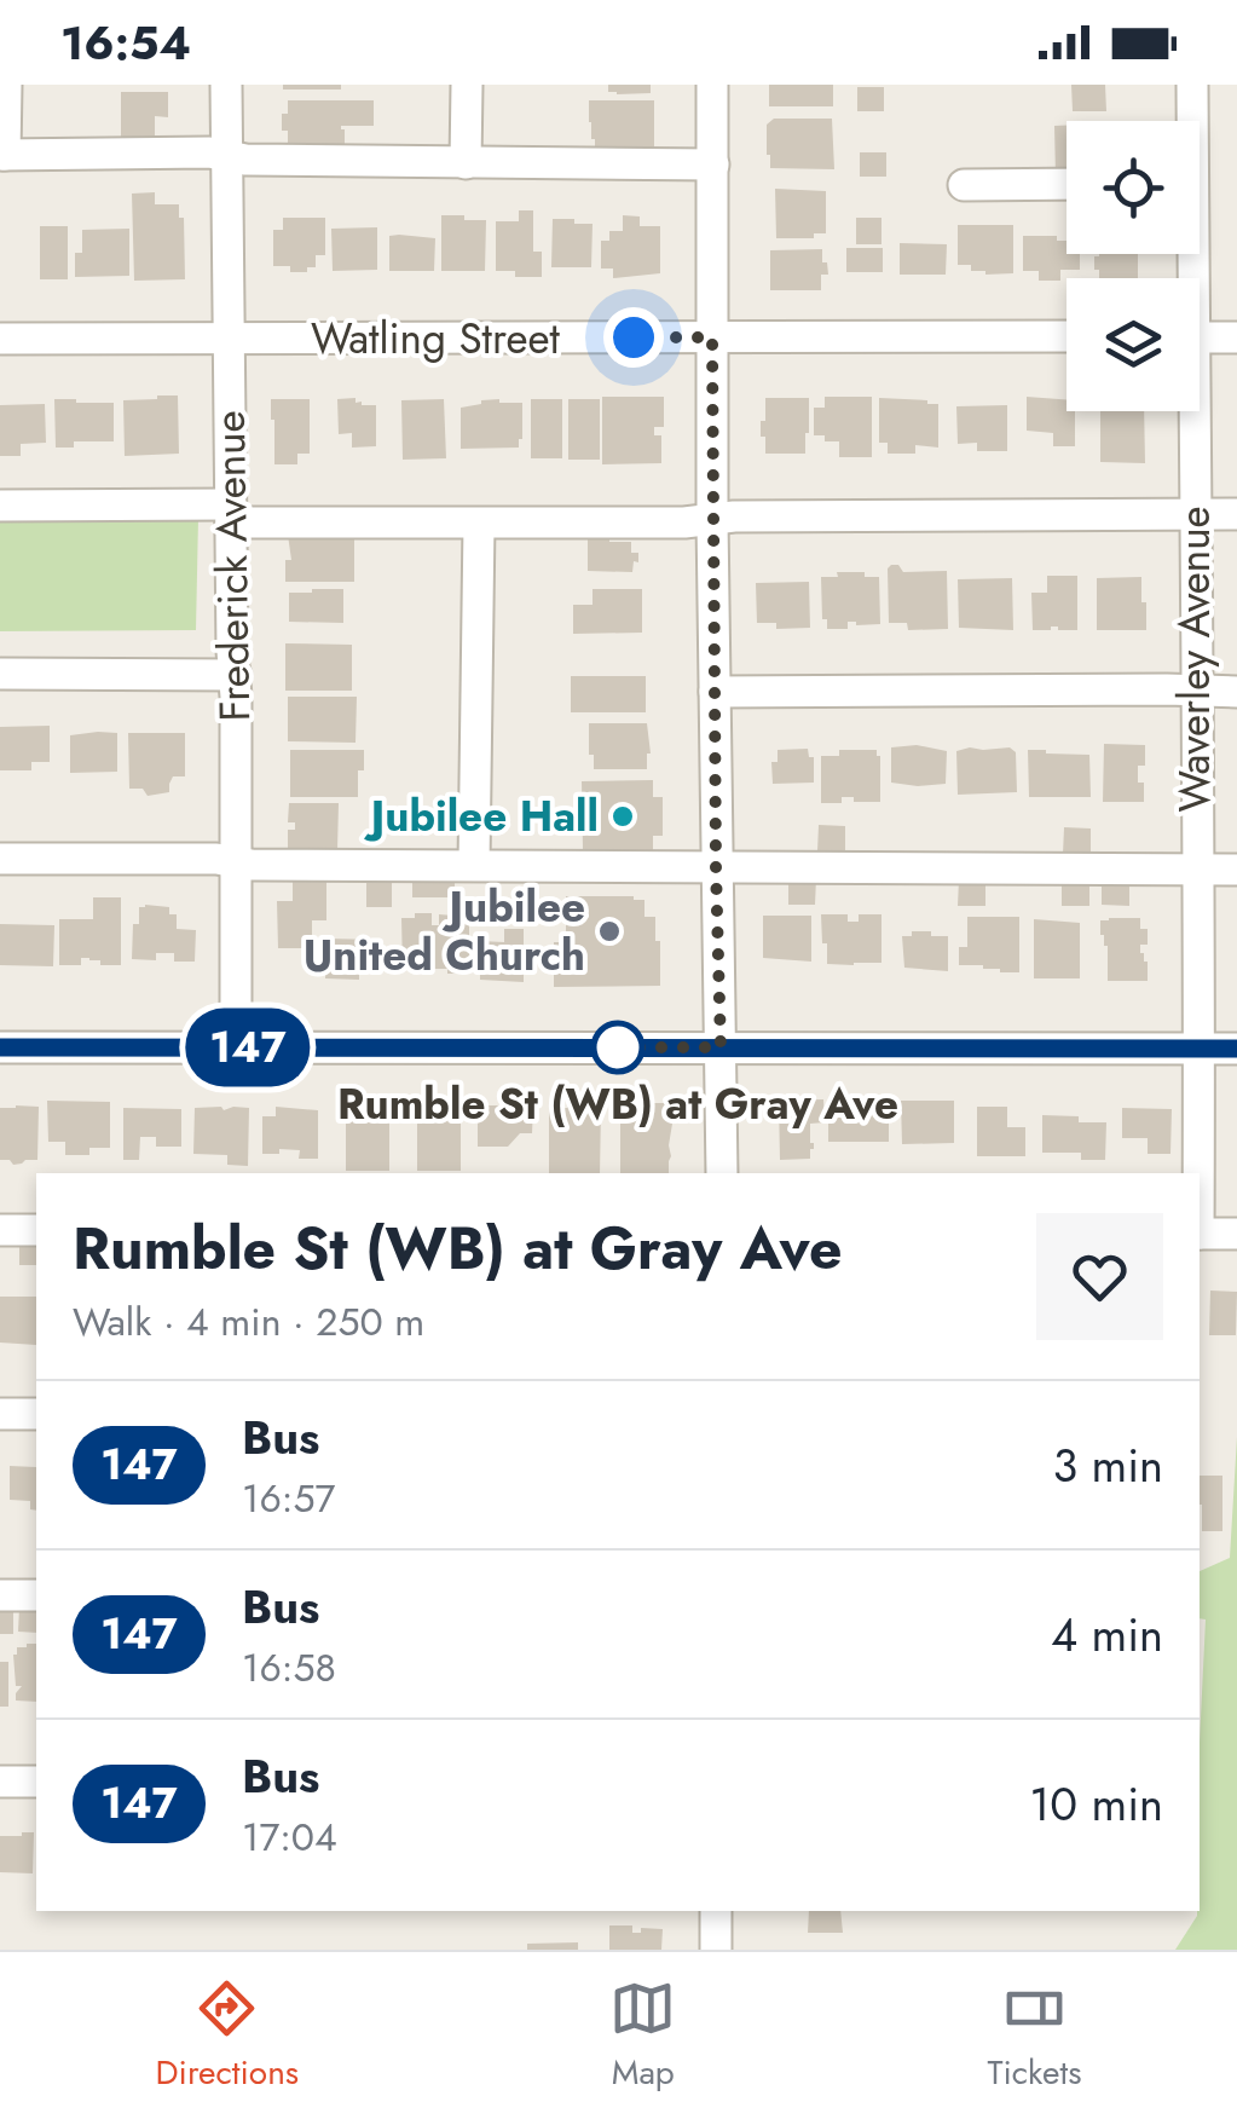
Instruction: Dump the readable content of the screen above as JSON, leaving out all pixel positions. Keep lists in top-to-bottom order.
{
  "streets": {
    "street": ["Watling Street", "Frederick Avenue", "Waverley Avenue"]
  },
  "crossings": [
    ["Watling Street", "Frederick Avenue"]
  ],
  "places": ["Jubilee Hall", "Jubilee United Church", "Rumble St (WB) at Gray Ave"],
  "lines": ["bus line 147"],
  "page": {
    "status": "16:54",
    "on_map": "147",
    "heading": ["Rumble St (WB) at Gray Ave", "Walk · 4 min · 250 m"],
    "list": [
      {
        "mark": "147",
        "name": "Bus",
        "note": "16:57",
        "value": "3 min"
      },
      {
        "mark": "147",
        "name": "Bus",
        "note": "16:58",
        "value": "4 min"
      },
      {
        "mark": "147",
        "name": "Bus",
        "note": "17:04",
        "value": "10 min"
      }
    ],
    "tabs": ["Directions", "Map", "Tickets"]
  }
}
